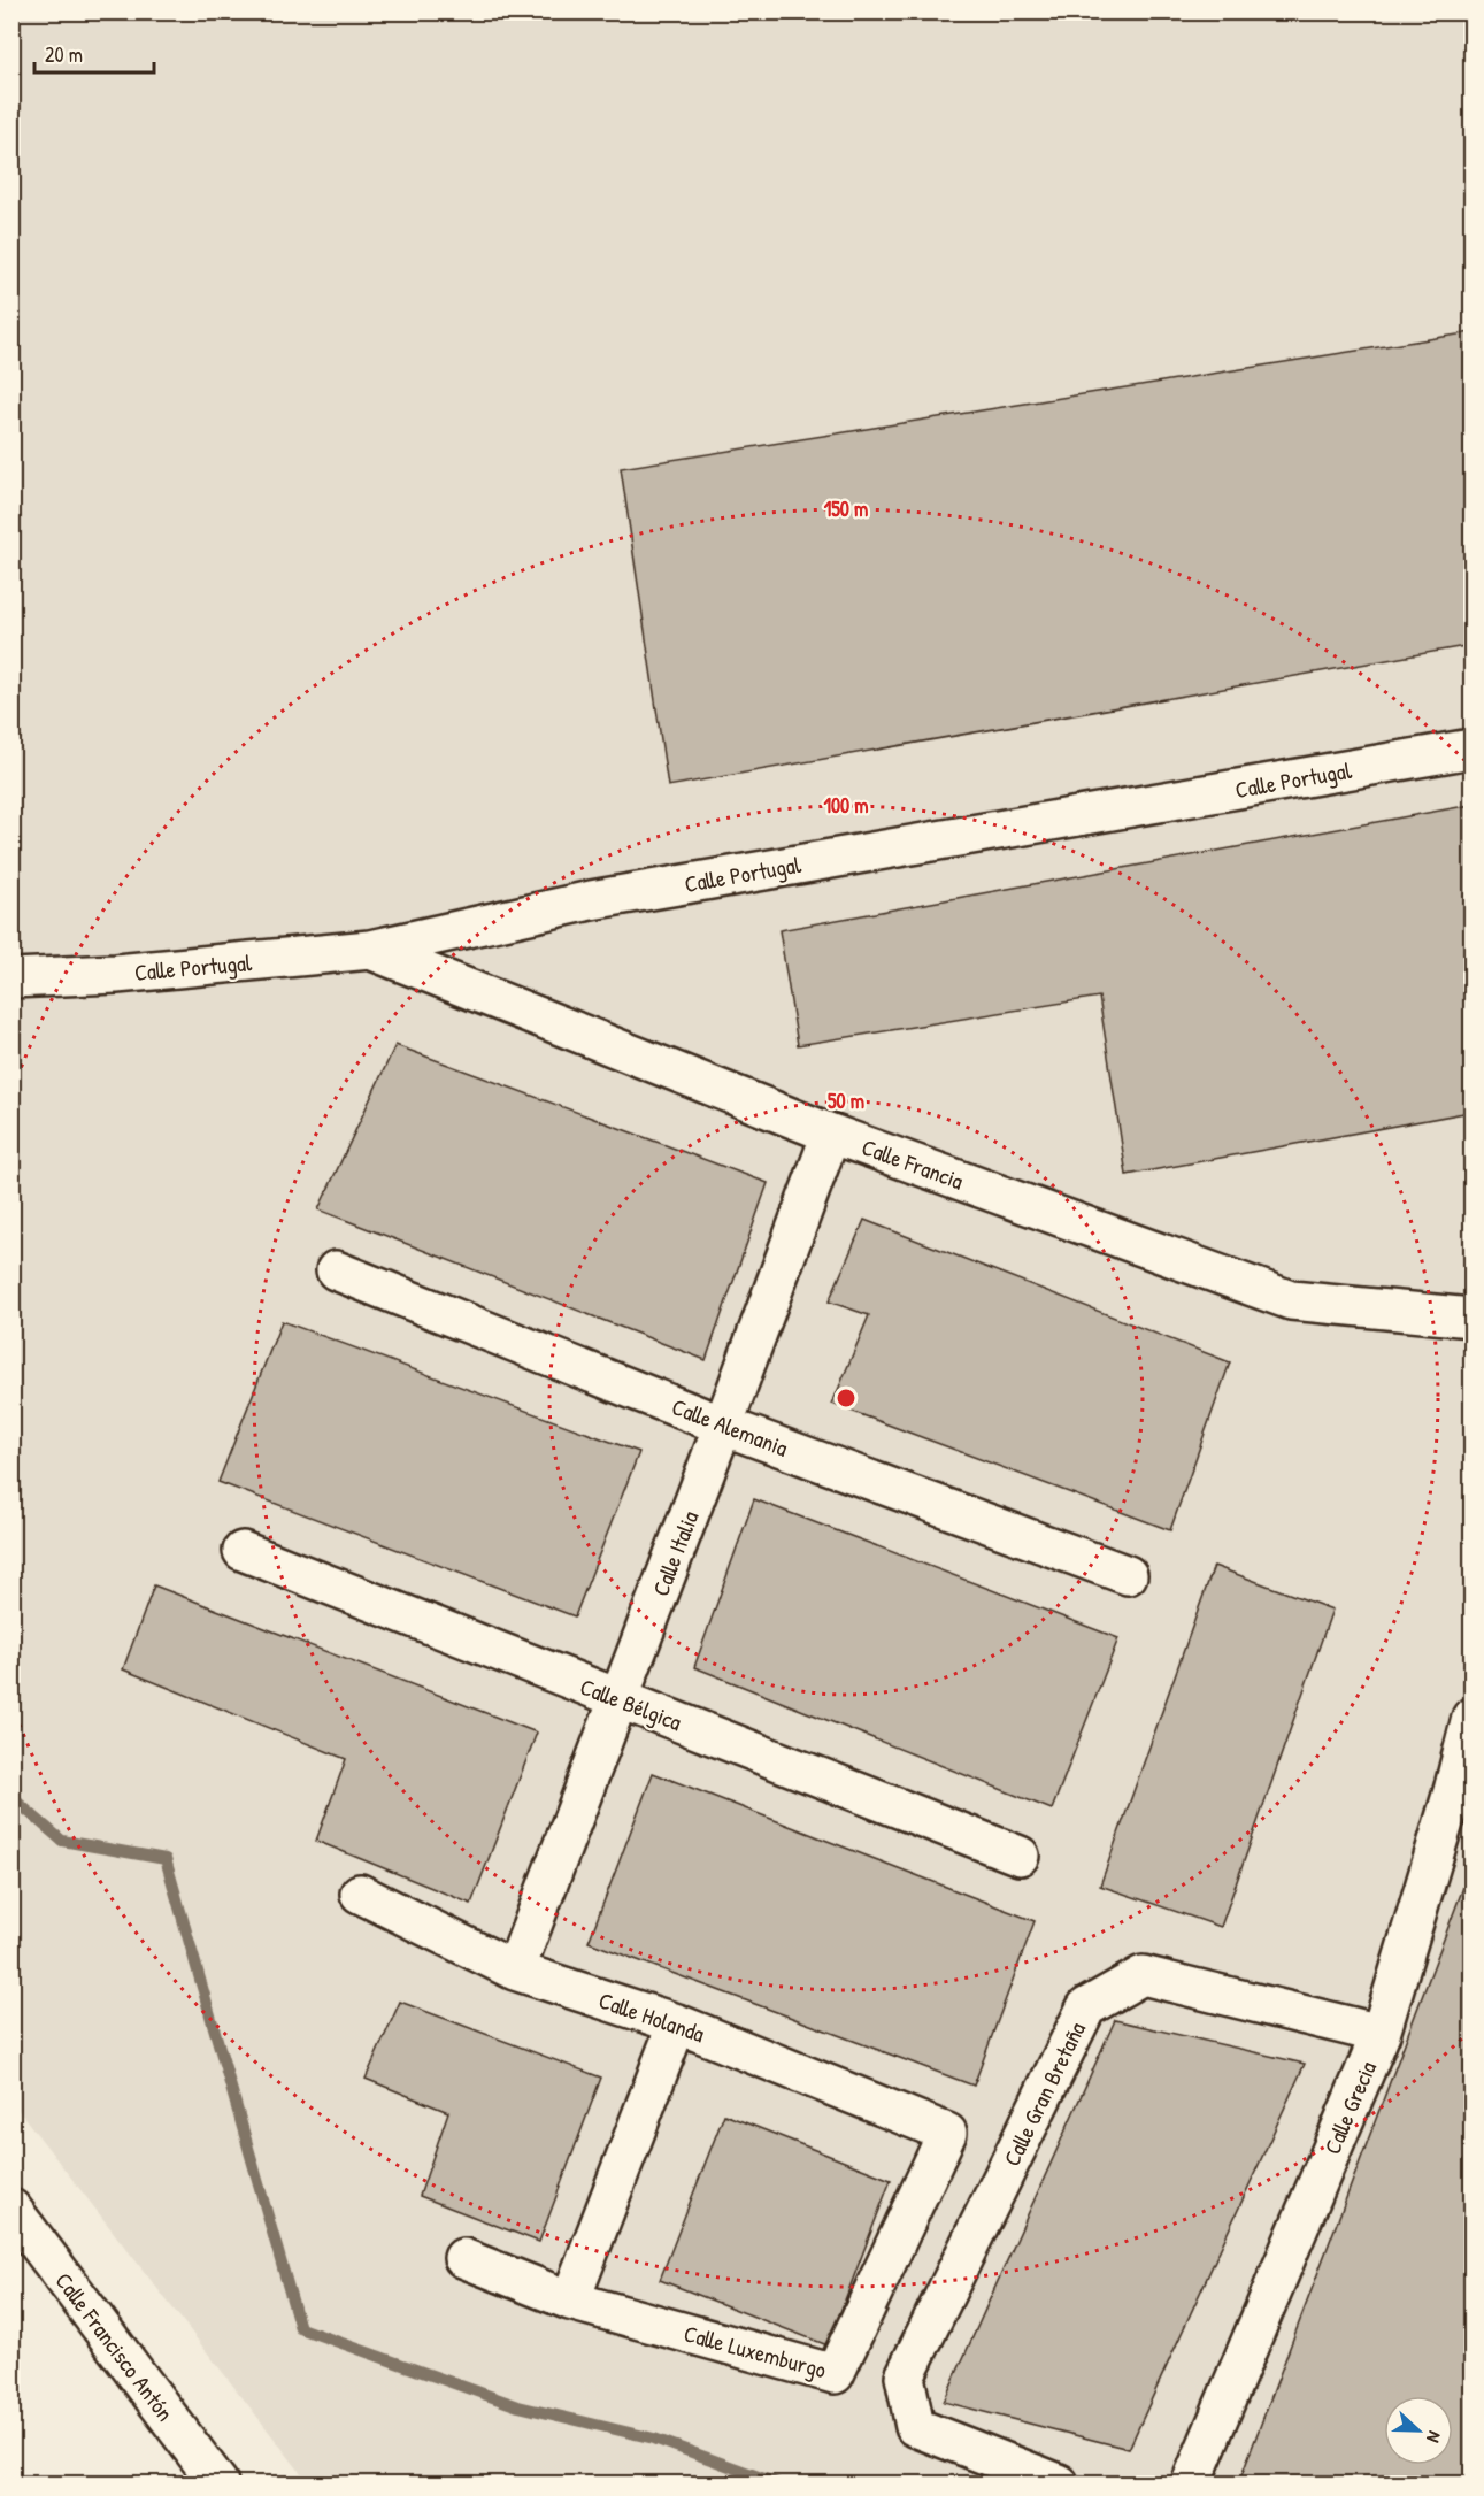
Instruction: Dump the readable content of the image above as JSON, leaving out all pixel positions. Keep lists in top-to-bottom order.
{
  "streets": {
    "street": [
      "Calle Portugal",
      "Calle Francia",
      "Calle Alemania",
      "Calle Italia",
      "Calle Bélgica",
      "Calle Holanda",
      "Calle Gran Bretaña",
      "Calle Grecia",
      "Calle Francisco Antón",
      "Calle Luxemburgo"
    ]
  },
  "crossings": [
    ["Calle Portugal", "Calle Francia"],
    ["Calle Francia", "Calle Italia"],
    ["Calle Alemania", "Calle Italia"],
    ["Calle Italia", "Calle Bélgica"],
    ["Calle Italia", "Calle Holanda"],
    ["Calle Holanda", "Calle Luxemburgo"],
    ["Calle Gran Bretaña", "Calle Grecia"]
  ],
  "scale_bar": "20 m",
  "north": "right",
  "rings": ["150 m", "100 m", "50 m"]
}
